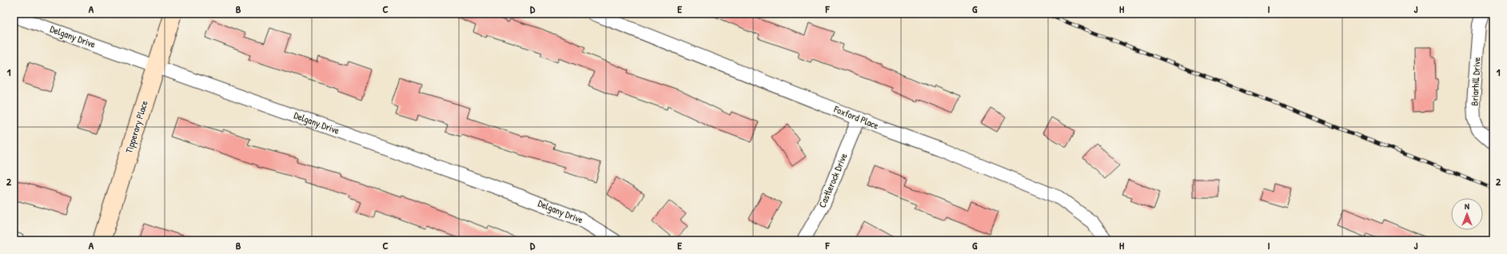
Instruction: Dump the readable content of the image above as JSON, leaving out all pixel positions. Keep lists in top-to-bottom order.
{
  "streets": {
    "street": [
      "Delgany Drive",
      "Briarhill Drive",
      "Foxford Place",
      "Tipperary Place",
      "Castlerock Drive"
    ]
  },
  "crossings": [
    ["Delgany Drive", "Tipperary Place"],
    ["Foxford Place", "Castlerock Drive"]
  ],
  "north": "top",
  "grid": {
    "columns": [
      "A",
      "B",
      "C",
      "D",
      "E",
      "F",
      "G",
      "H",
      "I",
      "J"
    ],
    "rows": ["1", "2"]
  }
}
